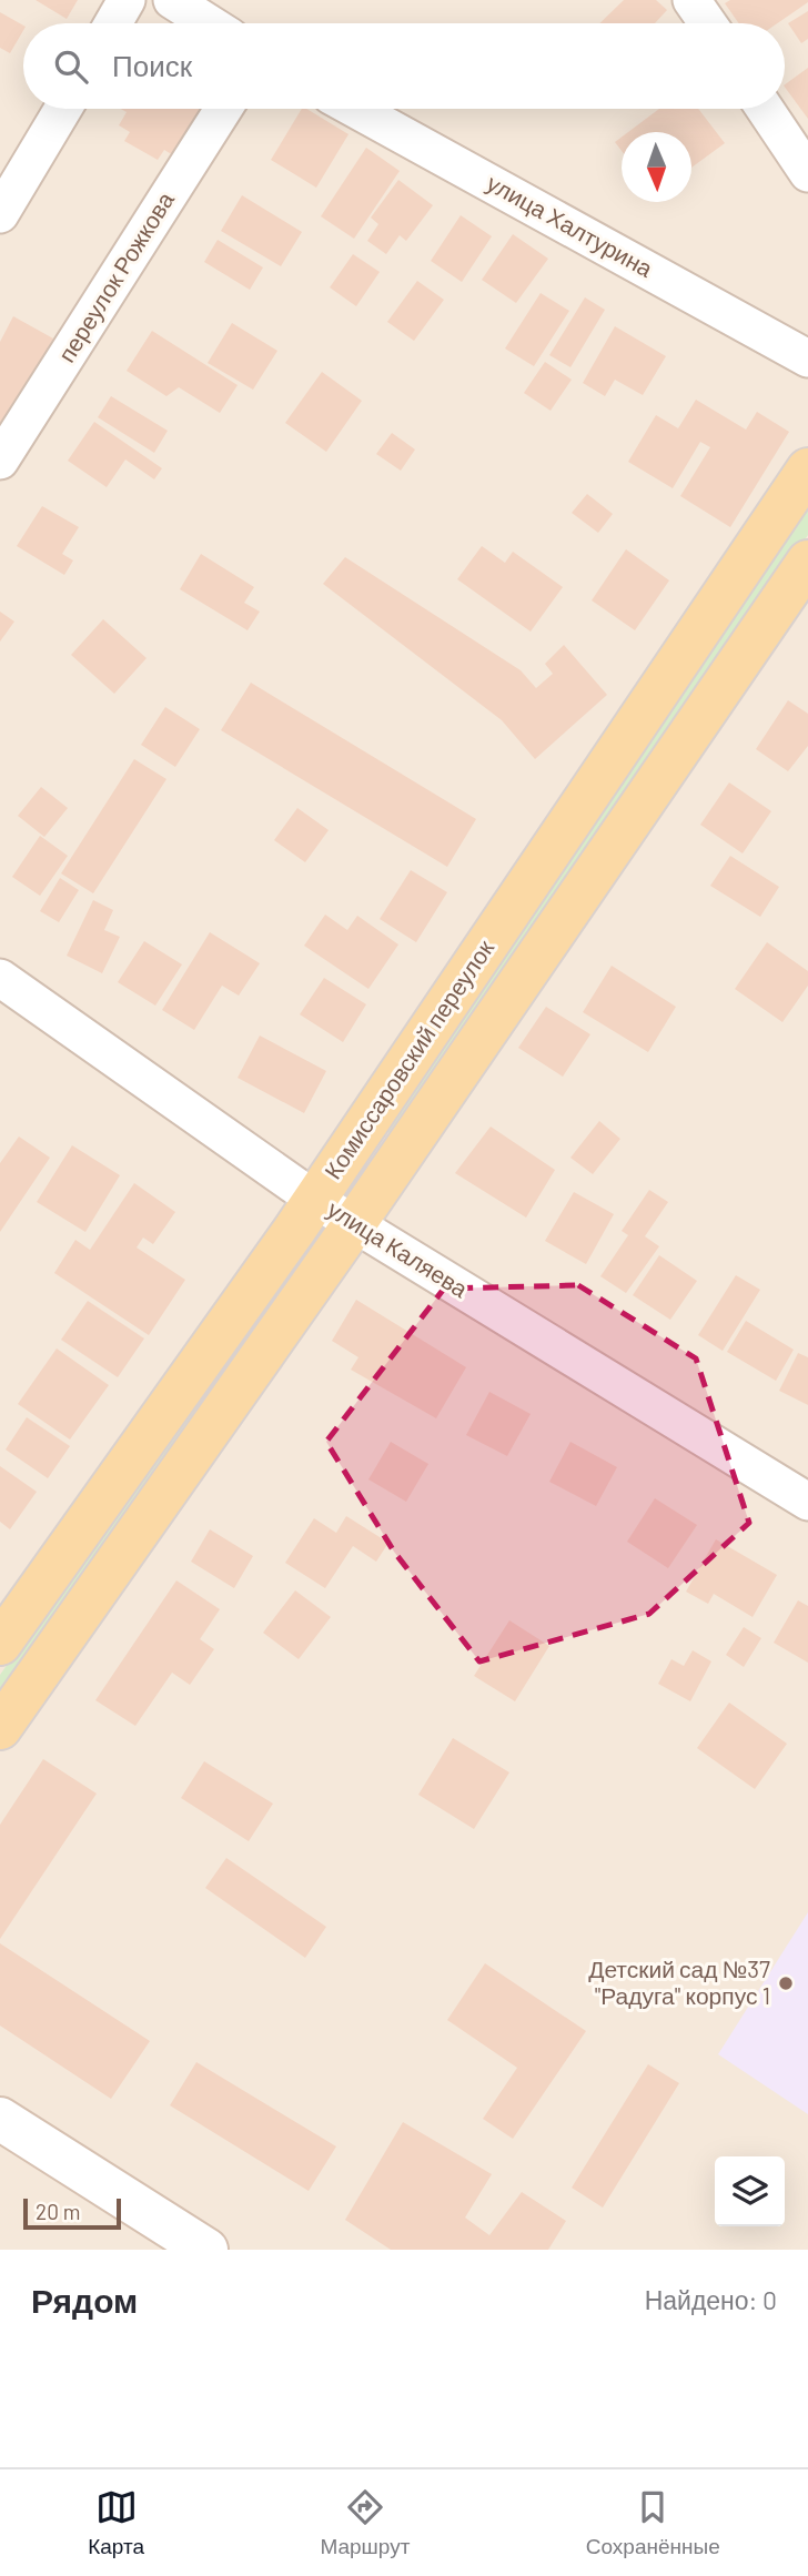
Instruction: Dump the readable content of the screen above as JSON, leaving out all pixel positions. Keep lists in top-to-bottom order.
{
  "streets": {
    "main road": ["Комиссаровский переулок"],
    "street": ["улица Халтурина", "переулок Рожкова", "улица Каляева"]
  },
  "crossings": [
    ["Комиссаровский переулок", "улица Каляева"]
  ],
  "places": ["Детский сад №37 \"Радуга\" корпус 1"],
  "scale_bar": "20 m",
  "north": "bottom",
  "page": {
    "search": "Поиск",
    "scale": "20 m",
    "heading": ["Рядом", "Найдено: 0"],
    "nav": ["Карта", "Маршрут", "Сохранённые"]
  }
}
